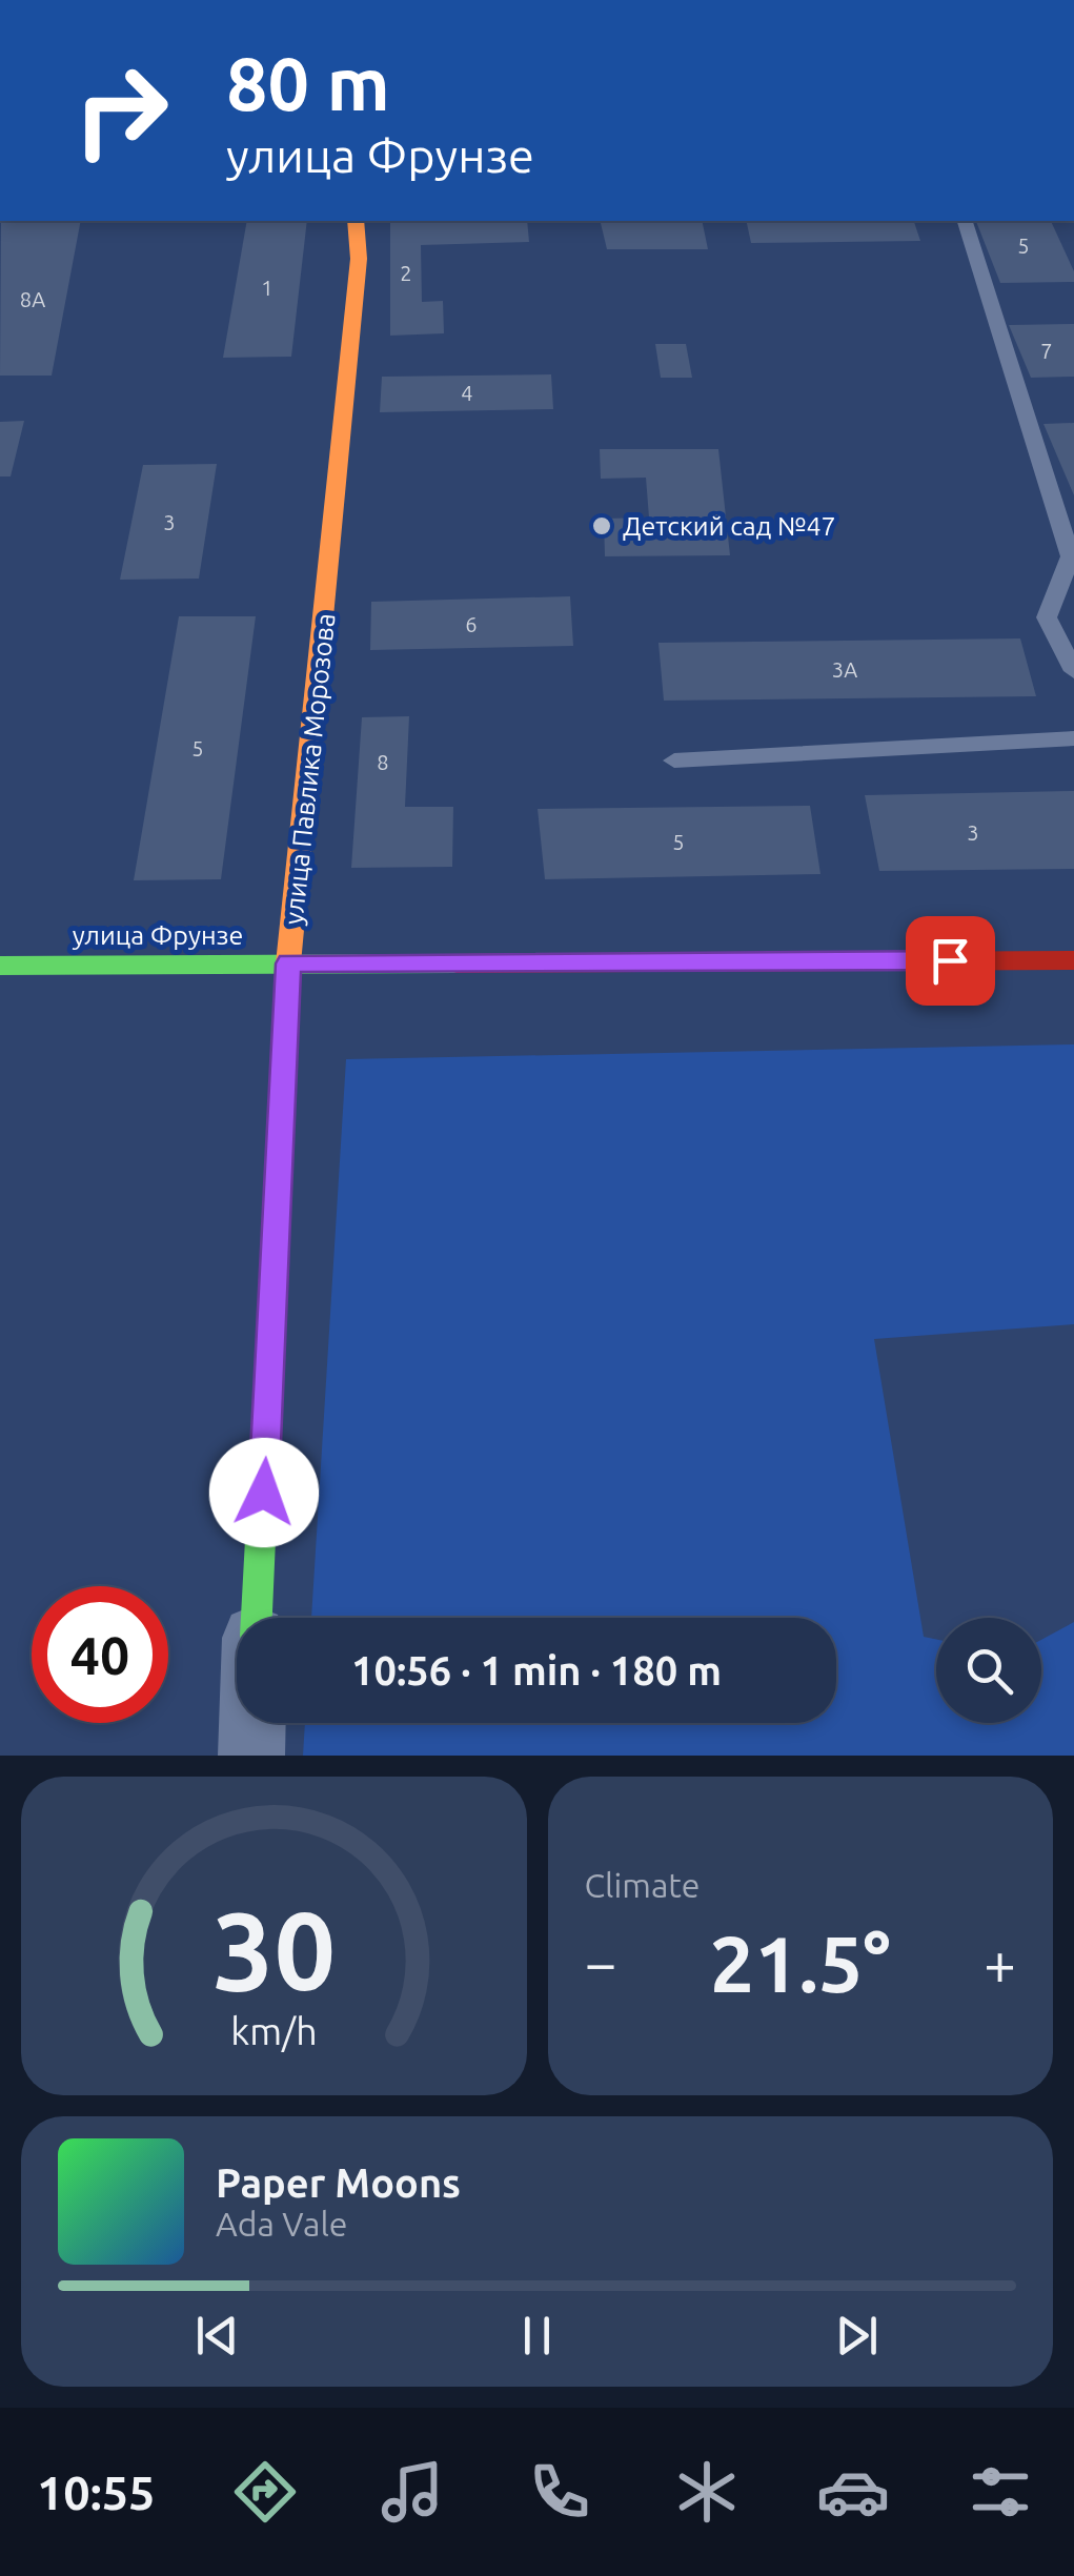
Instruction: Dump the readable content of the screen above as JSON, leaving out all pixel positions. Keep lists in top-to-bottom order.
{
  "streets": {
    "street": ["улица Павлика Морозова", "улица Фрунзе"]
  },
  "crossings": [
    ["улица Павлика Морозова", "улица Фрунзе"]
  ],
  "places": ["Детский сад №47"],
  "house_numbers": [
    "5",
    "2",
    "1",
    "8А",
    "7",
    "4",
    "3",
    "6",
    "3А",
    "5",
    "8",
    "3",
    "5"
  ],
  "page": {
    "turn": ["80 m", "улица Фрунзе"],
    "limit": "40",
    "trip": "10:56 · 1 min · 180 m",
    "tile": "Climate",
    "heat": ["−", "21.5°", "+"],
    "song": ["Paper Moons", "Ada Vale"],
    "tabs": "10:55",
    "gauge": ["30", "km/h"]
  }
}
